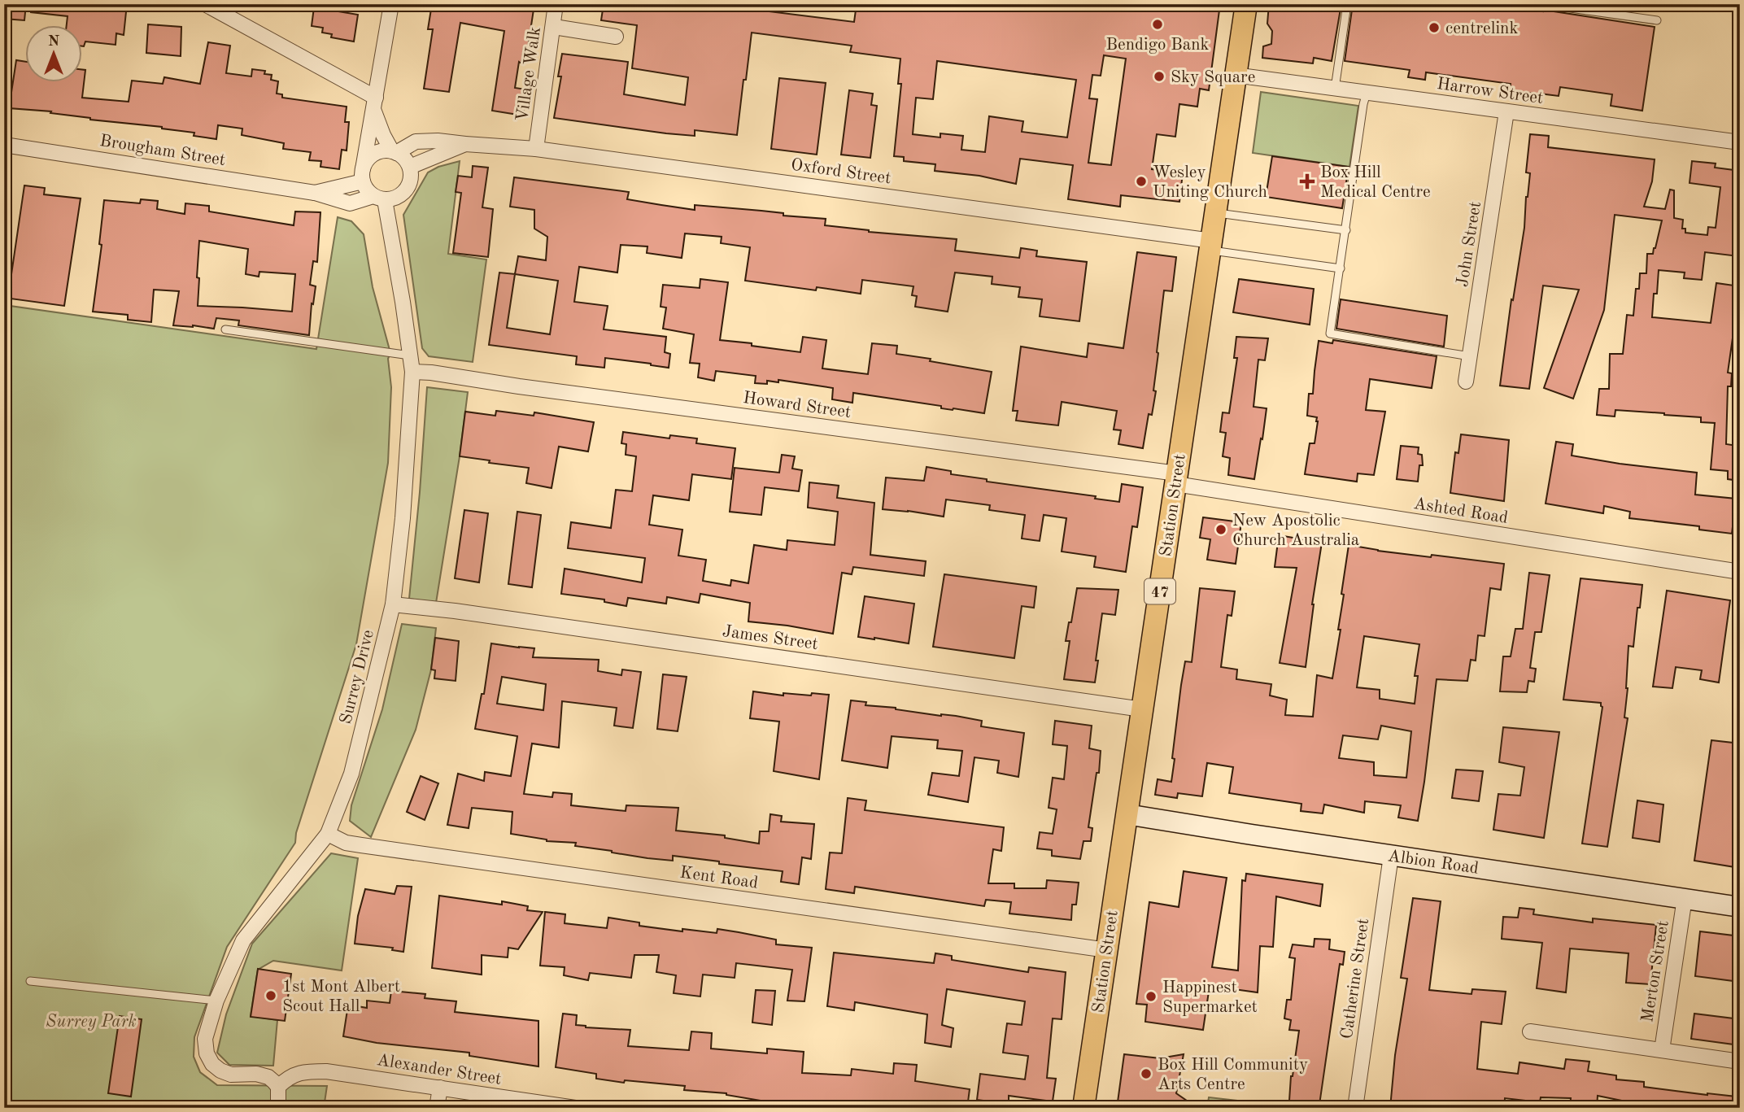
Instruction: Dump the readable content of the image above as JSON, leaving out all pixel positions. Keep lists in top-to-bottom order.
{
  "streets": {
    "main road": ["Station Street", "47"],
    "street": [
      "Village Walk",
      "Harrow Street",
      "Brougham Street",
      "Oxford Street",
      "John Street",
      "Howard Street",
      "Ashted Road",
      "James Street",
      "Surrey Drive",
      "Albion Road",
      "Kent Road",
      "Merton Street",
      "Catherine Street",
      "Alexander Street"
    ]
  },
  "crossings": [
    ["Village Walk", "Oxford Street"],
    ["Harrow Street", "John Street"],
    ["Harrow Street", "Station Street"],
    ["Brougham Street", "Oxford Street"],
    ["Brougham Street", "Surrey Drive"],
    ["Oxford Street", "Station Street"],
    ["Oxford Street", "Surrey Drive"],
    ["Howard Street", "Station Street"],
    ["Howard Street", "Ashted Road"],
    ["Howard Street", "Surrey Drive"],
    ["Station Street", "Ashted Road"],
    ["Station Street", "James Street"],
    ["Station Street", "Albion Road"],
    ["Station Street", "Kent Road"],
    ["James Street", "Surrey Drive"],
    ["Surrey Drive", "Kent Road"],
    ["Surrey Drive", "Alexander Street"],
    ["Albion Road", "Merton Street"],
    ["Albion Road", "Catherine Street"]
  ],
  "parks": ["Surrey Park"],
  "places": {
    "other": [
      "Bendigo Bank",
      "centrelink",
      "Sky Square",
      "Wesley Uniting Church",
      "New Apostolic Church Australia",
      "1st Mont Albert Scout Hall",
      "Happinest Supermarket",
      "Box Hill Community Arts Centre"
    ],
    "health": ["Box Hill Medical Centre"]
  },
  "north": "top"
}
